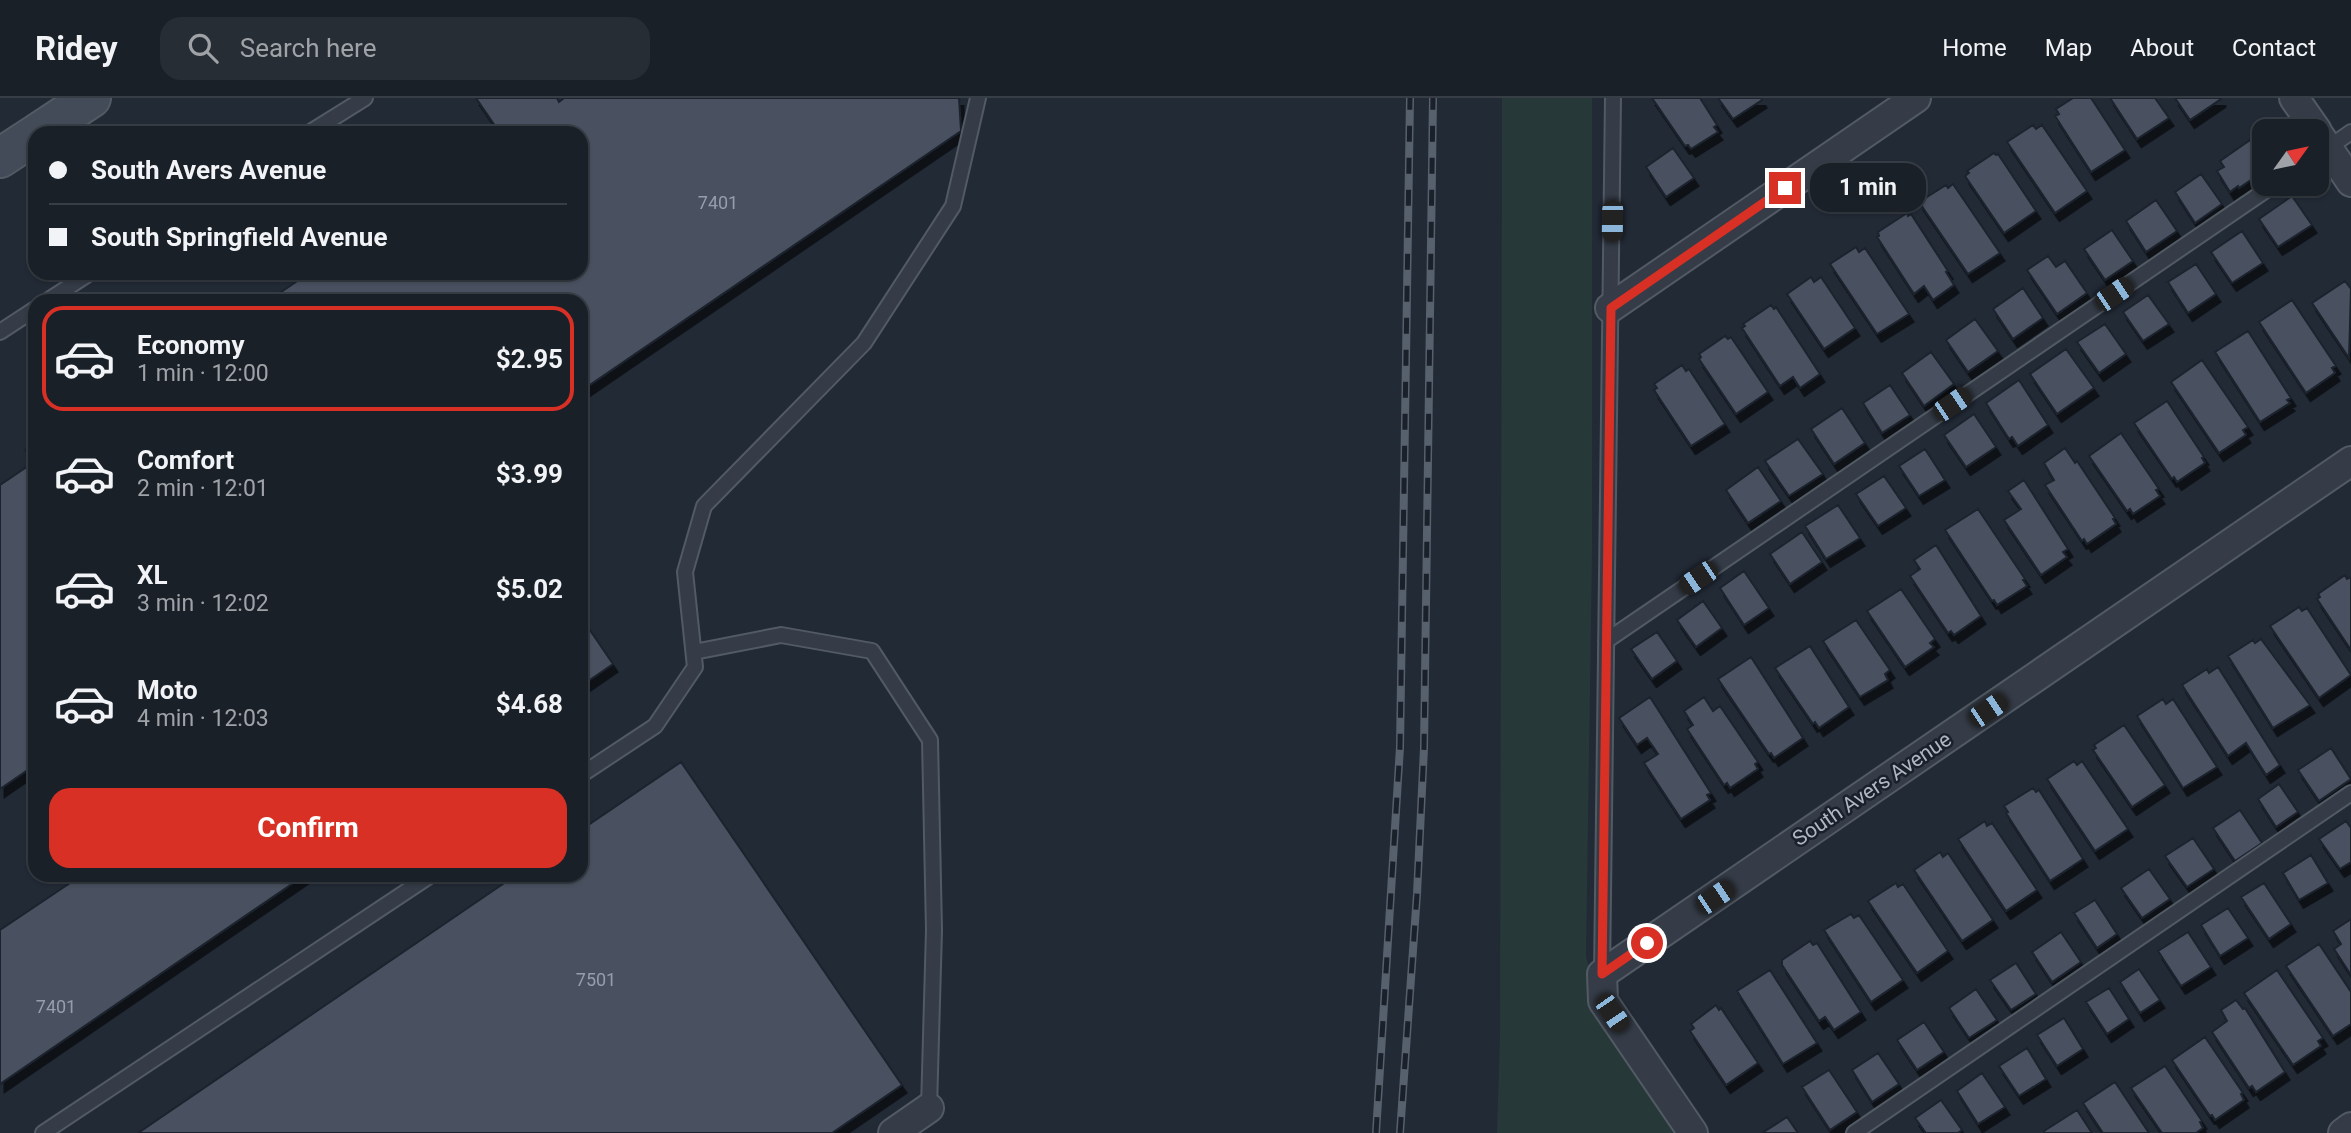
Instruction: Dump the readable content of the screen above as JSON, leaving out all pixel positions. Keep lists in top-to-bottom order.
{
  "streets": {
    "street": ["South Avers Avenue"]
  },
  "house_numbers": ["7401", "7501", "7401"],
  "north": "top right",
  "page": {
    "header": "Ridey",
    "search": "Search here",
    "nav": [
      "Home",
      "Map",
      "About",
      "Contact"
    ],
    "banner": ["South Avers Avenue", "South Springfield Avenue"],
    "bubble": "1 min",
    "list": [
      {
        "name": "Economy",
        "note": "1 min · 12:00",
        "value": "$2.95"
      },
      {
        "name": "Comfort",
        "note": "2 min · 12:01",
        "value": "$3.99"
      },
      {
        "name": "XL",
        "note": "3 min · 12:02",
        "value": "$5.02"
      },
      {
        "name": "Moto",
        "note": "4 min · 12:03",
        "value": "$4.68"
      }
    ],
    "buttons": "Confirm"
  }
}
